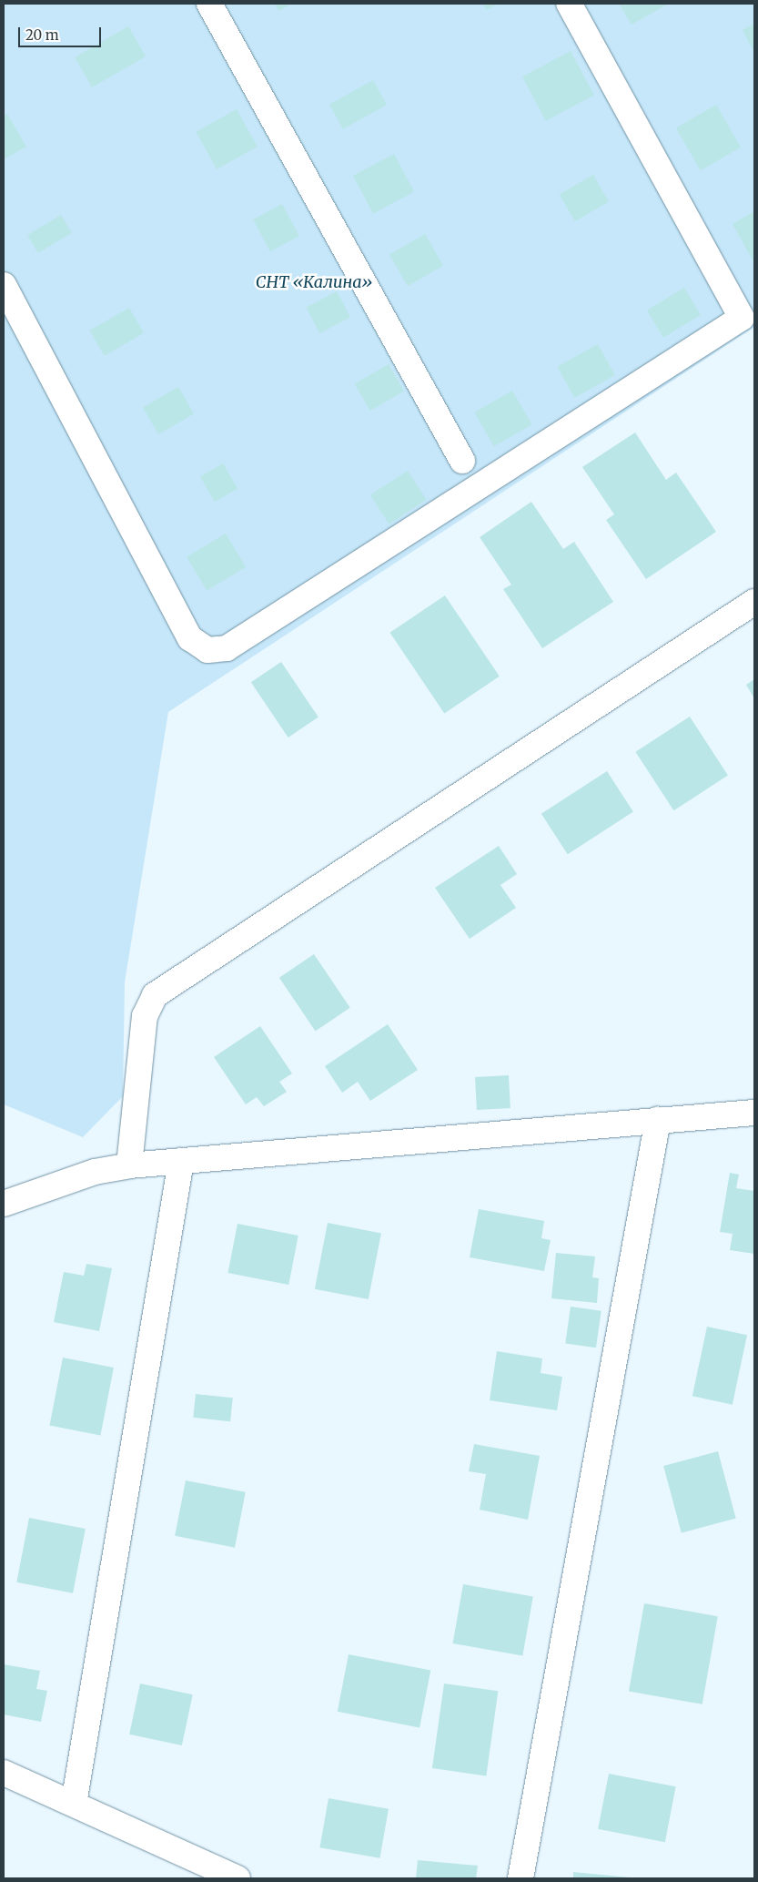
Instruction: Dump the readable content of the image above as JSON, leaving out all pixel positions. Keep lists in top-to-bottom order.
{
  "parks": ["СНТ «Калина»"],
  "scale_bar": "20 m"
}
